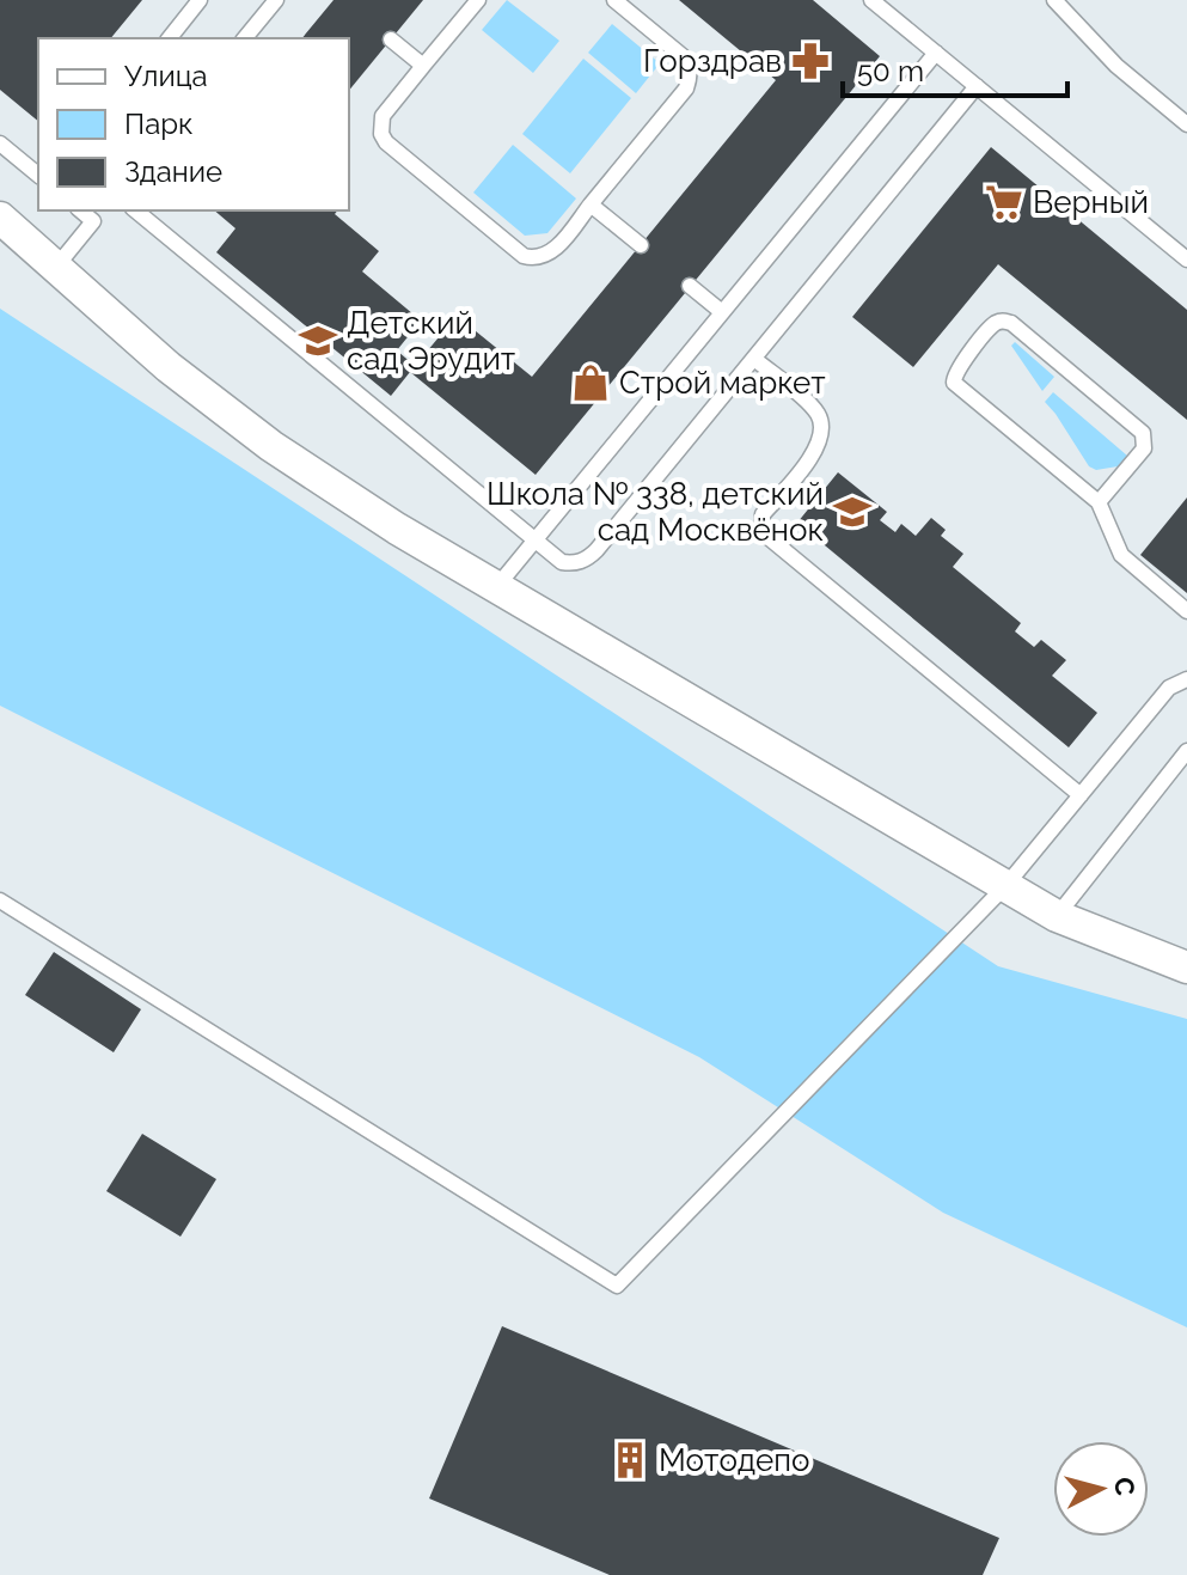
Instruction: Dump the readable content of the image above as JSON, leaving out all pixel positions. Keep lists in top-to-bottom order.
{
  "places": {
    "pharmacy": ["Горздрав"],
    "supermarket": ["Верный"],
    "school or university": ["Детский сад Эрудит", "Школа № 338, детский сад Москвёнок"],
    "shop": ["Строй маркет"],
    "building": ["Мотодепо"]
  },
  "legend": ["Улица", "Парк", "Здание"],
  "scale_bar": "50 m",
  "north": "right"
}
